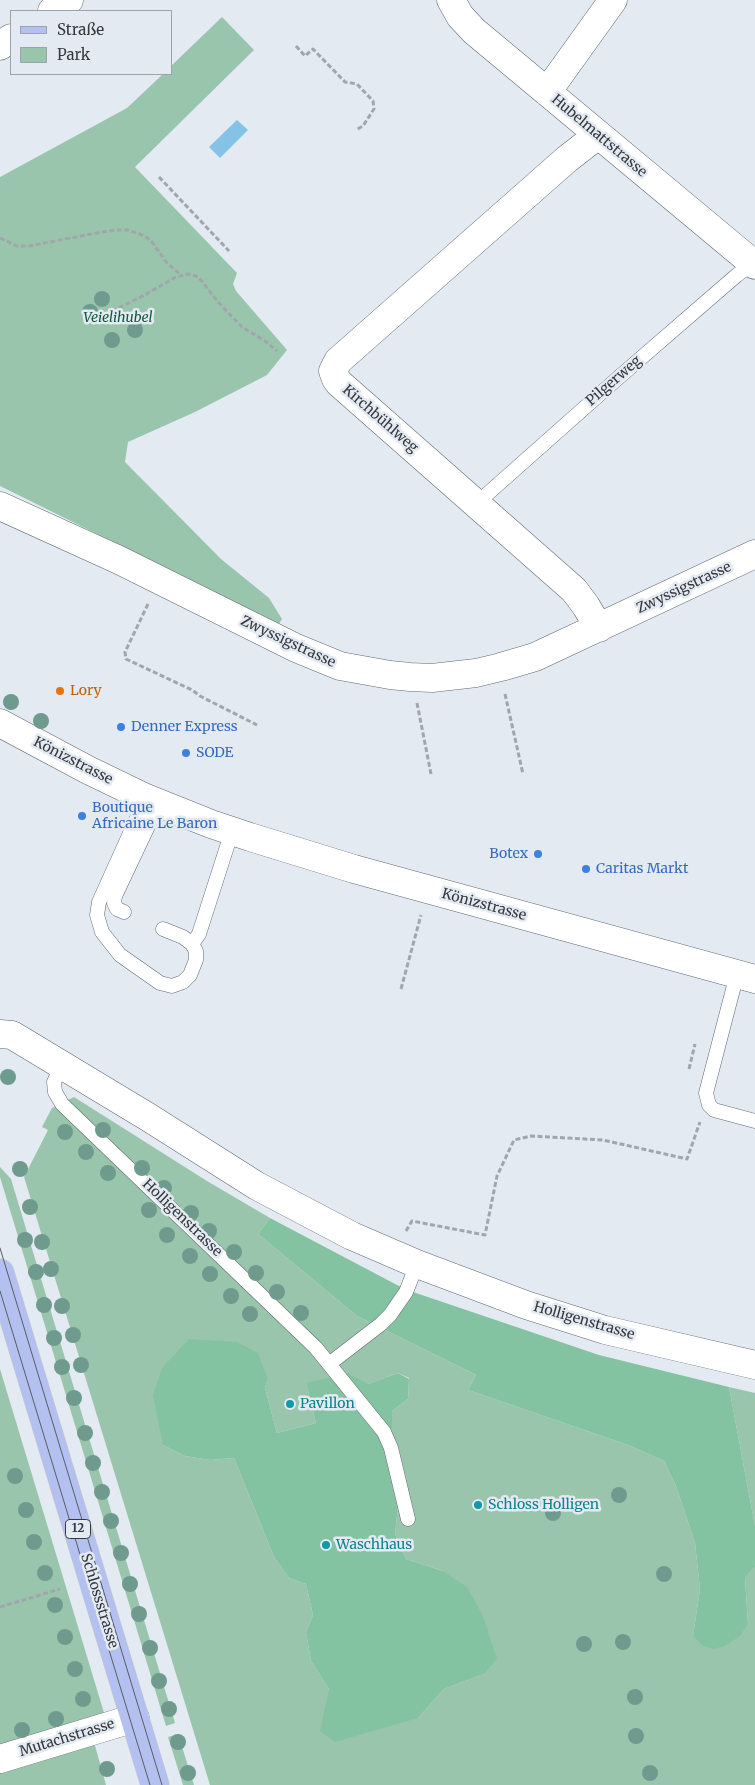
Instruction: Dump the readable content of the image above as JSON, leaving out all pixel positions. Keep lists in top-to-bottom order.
{
  "streets": {
    "main road": ["12", "Schlossstrasse"],
    "street": [
      "Hubelmattstrasse",
      "Kirchbühlweg",
      "Zwyssigstrasse",
      "Könizstrasse",
      "Holligenstrasse",
      "Mutachstrasse"
    ],
    "lane": ["Pilgerweg"]
  },
  "crossings": [
    ["Hubelmattstrasse", "Pilgerweg"],
    ["Hubelmattstrasse", "Kirchbühlweg"],
    ["Pilgerweg", "Kirchbühlweg"],
    ["Kirchbühlweg", "Zwyssigstrasse"],
    ["Schlossstrasse", "Mutachstrasse"]
  ],
  "parks": ["Veielihubel"],
  "places": [
    "Lory",
    "Denner Express",
    "SODE",
    "Boutique Africaine Le Baron",
    "Botex",
    "Caritas Markt",
    "Pavillon",
    "Schloss Holligen",
    "Waschhaus"
  ],
  "legend": ["Straße", "Park"]
}
